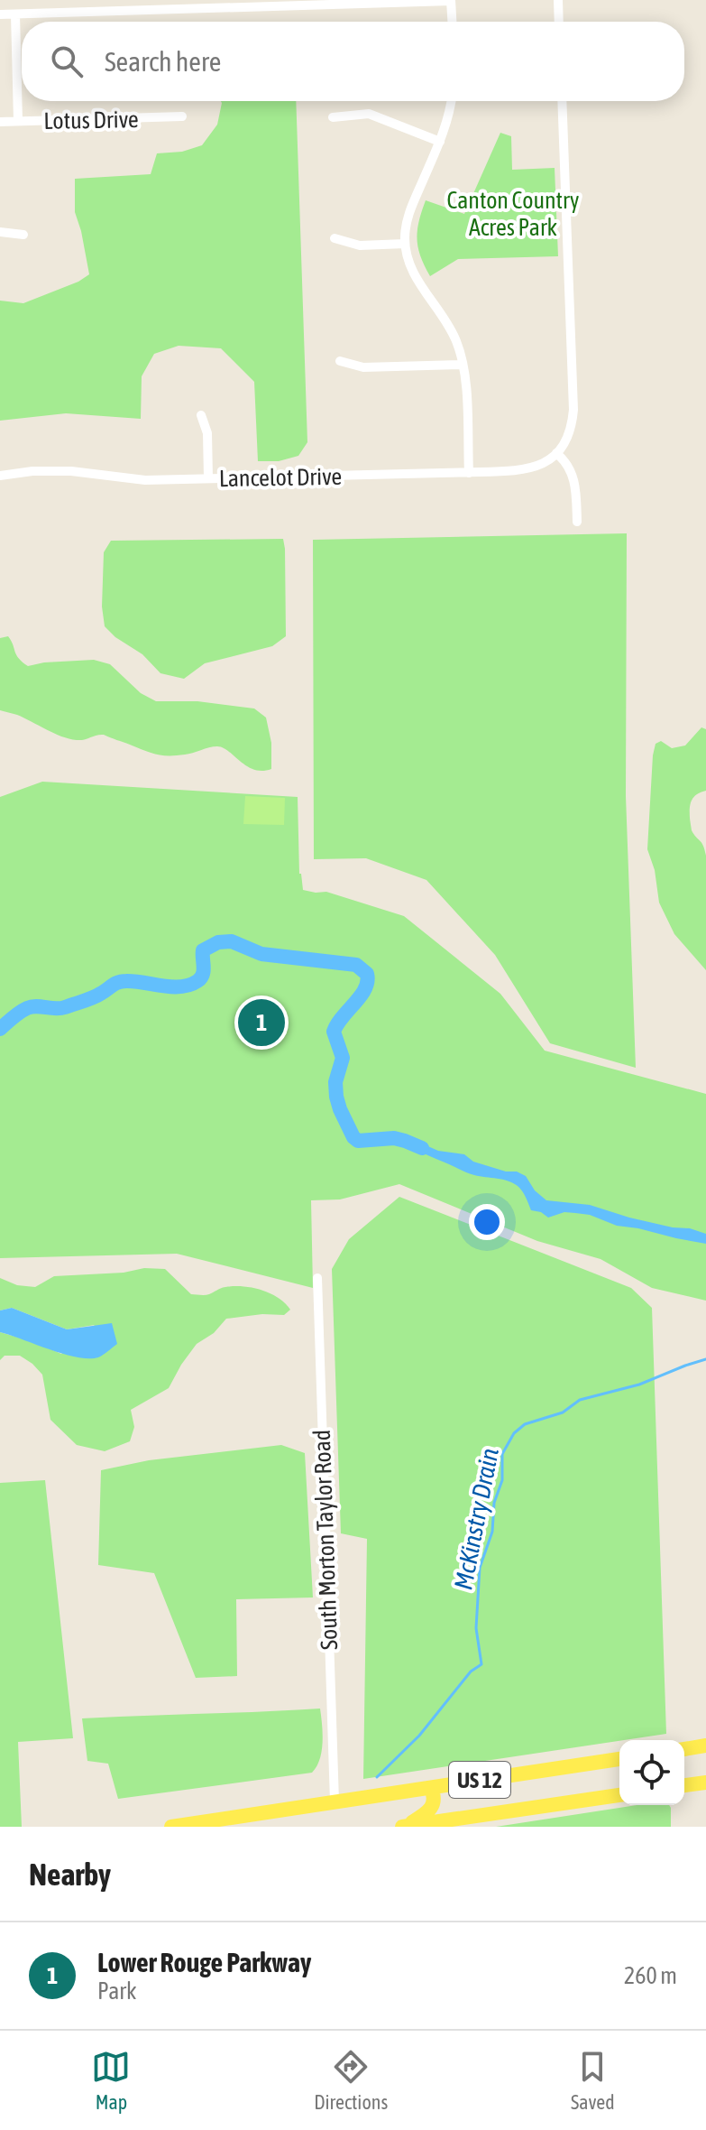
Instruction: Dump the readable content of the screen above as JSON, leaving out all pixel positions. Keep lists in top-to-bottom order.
{
  "streets": {
    "main road": ["US 12"],
    "street": ["Lotus Drive", "Lancelot Drive", "South Morton Taylor Road"]
  },
  "crossings": [
    ["South Morton Taylor Road", "US 12"]
  ],
  "water": ["McKinstry Drain"],
  "parks": ["Canton Country Acres Park"],
  "page": {
    "search": "Search here",
    "pins": "1",
    "heading": "Nearby",
    "list": [
      {
        "mark": "1",
        "name": "Lower Rouge Parkway",
        "note": "Park",
        "value": "260 m"
      }
    ],
    "nav": ["Map", "Directions", "Saved"]
  }
}
